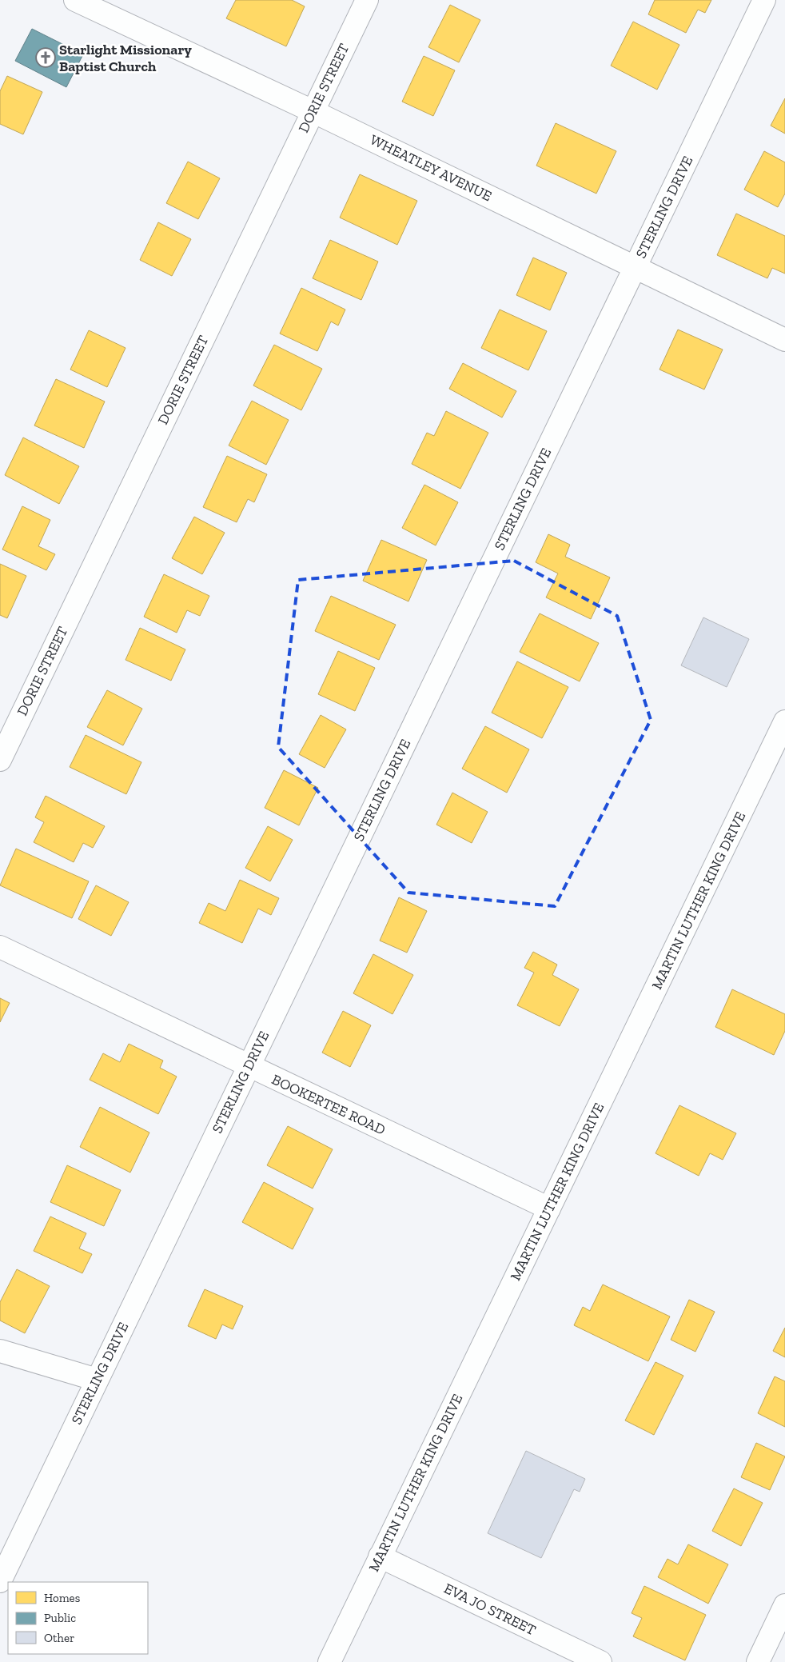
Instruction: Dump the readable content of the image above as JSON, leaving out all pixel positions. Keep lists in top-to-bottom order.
{
  "streets": {
    "street": [
      "DORIE STREET",
      "WHEATLEY AVENUE",
      "STERLING DRIVE",
      "MARTIN LUTHER KING DRIVE",
      "BOOKERTEE ROAD",
      "EVA JO STREET"
    ]
  },
  "crossings": [
    ["DORIE STREET", "WHEATLEY AVENUE"],
    ["WHEATLEY AVENUE", "STERLING DRIVE"],
    ["STERLING DRIVE", "BOOKERTEE ROAD"],
    ["MARTIN LUTHER KING DRIVE", "BOOKERTEE ROAD"],
    ["MARTIN LUTHER KING DRIVE", "EVA JO STREET"]
  ],
  "places": {
    "church": ["Starlight Missionary Baptist Church"]
  },
  "legend": ["Homes", "Public", "Other"]
}
